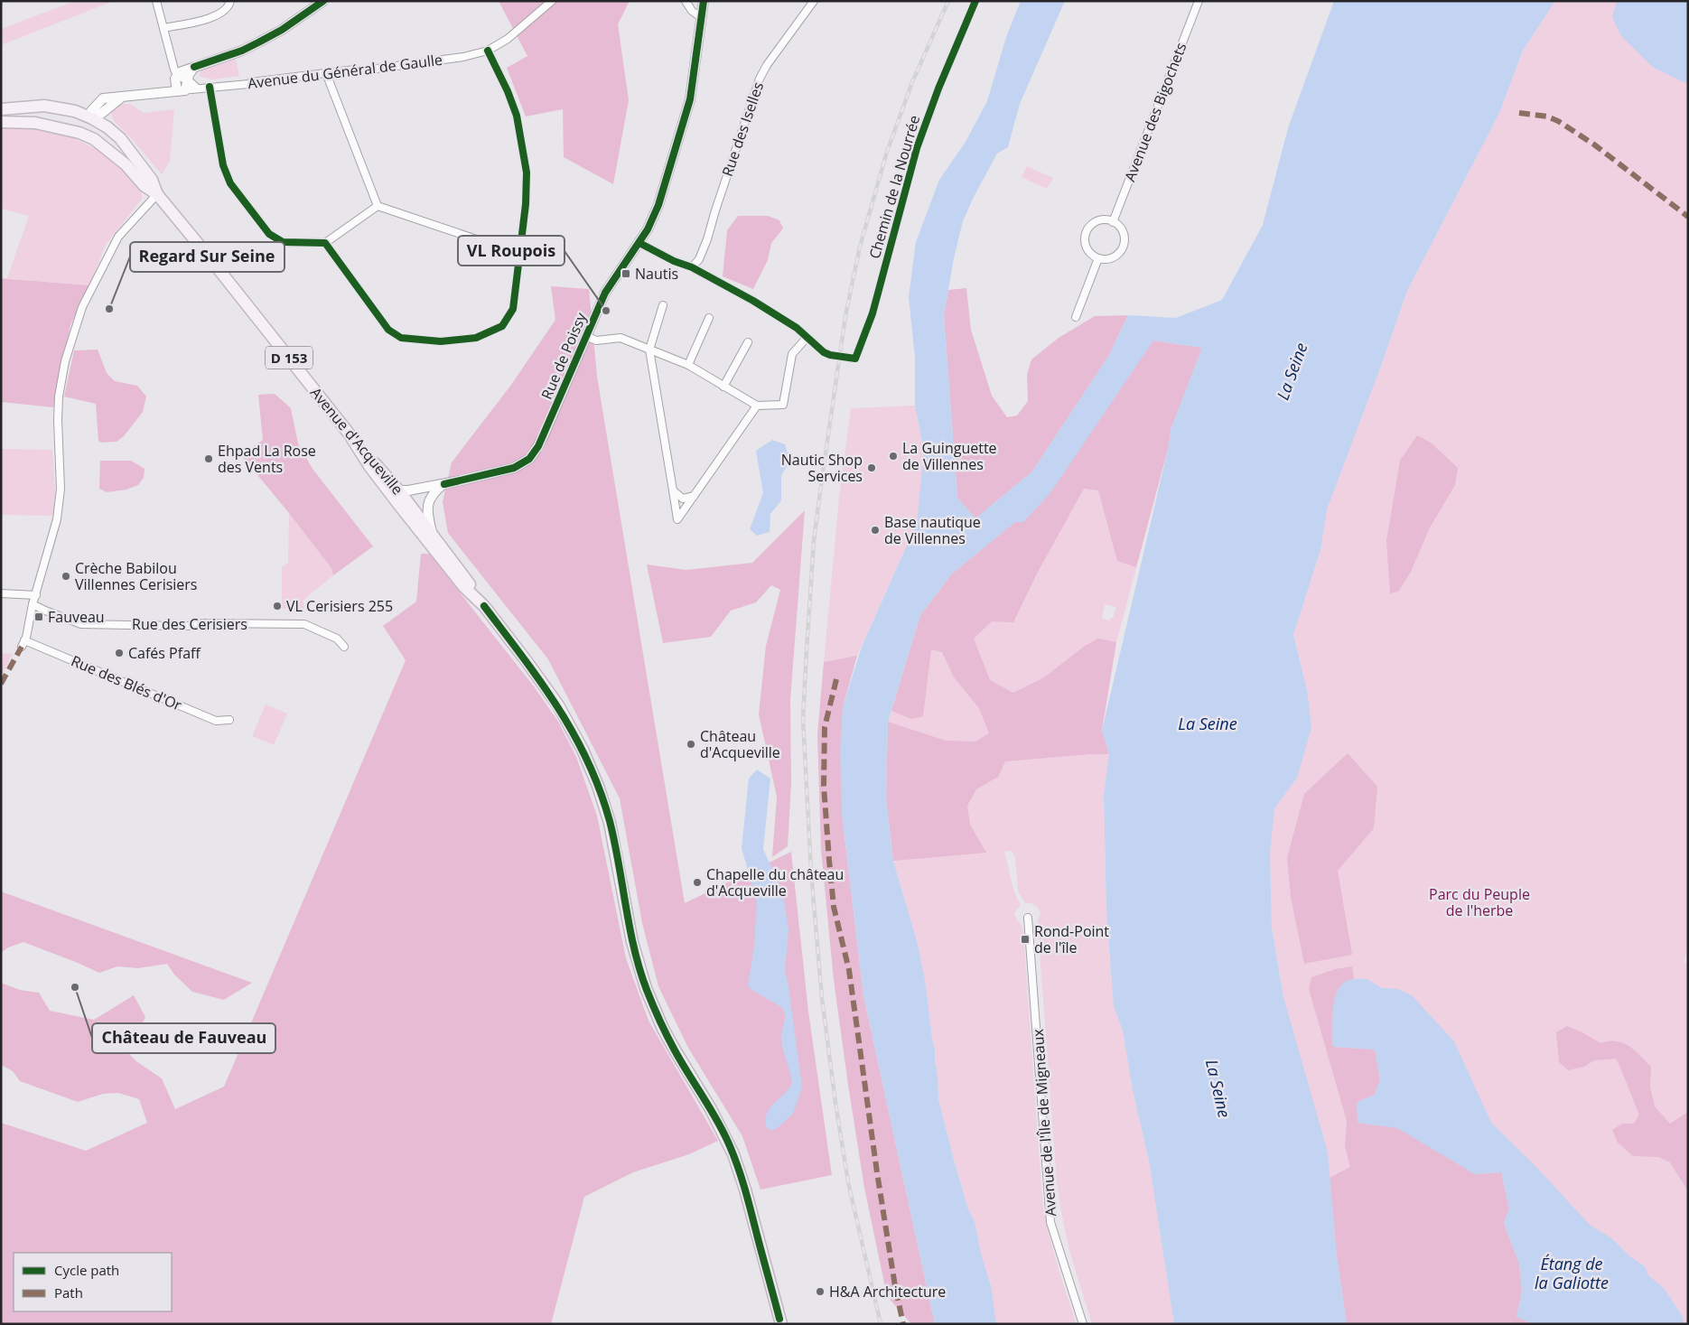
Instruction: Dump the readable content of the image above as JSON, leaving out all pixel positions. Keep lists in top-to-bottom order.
{
  "streets": {
    "main road": ["D 153", "Avenue d'Acqueville"],
    "street": [
      "Avenue du Général de Gaulle",
      "Avenue des Bigochets",
      "Rue des Iselles",
      "Chemin de la Nourrée",
      "Rue de Poissy",
      "Rue des Cerisiers",
      "Rue des Blés d'Or",
      "Avenue de l'Île de Migneaux"
    ]
  },
  "crossings": [
    ["Avenue du Général de Gaulle", "D 153"],
    ["Rue de Poissy", "Avenue d'Acqueville"],
    ["D 153", "Avenue d'Acqueville"],
    ["Rue des Cerisiers", "Rue des Blés d'Or"]
  ],
  "water": ["La Seine", "Étang de la Galiotte"],
  "parks": ["Parc du Peuple de l'herbe"],
  "places": {
    "transit": ["Nautis", "Fauveau", "Rond-Point de l'île"],
    "other": [
      "Regard Sur Seine",
      "VL Roupois",
      "La Guinguette de Villennes",
      "Ehpad La Rose des Vents",
      "Nautic Shop Services",
      "Base nautique de Villennes",
      "Crèche Babilou Villennes Cerisiers",
      "VL Cerisiers 255",
      "Cafés Pfaff",
      "Château d'Acqueville",
      "Chapelle du château d'Acqueville",
      "Château de Fauveau",
      "H&A Architecture"
    ]
  },
  "legend": ["Cycle path", "Path"]
}
